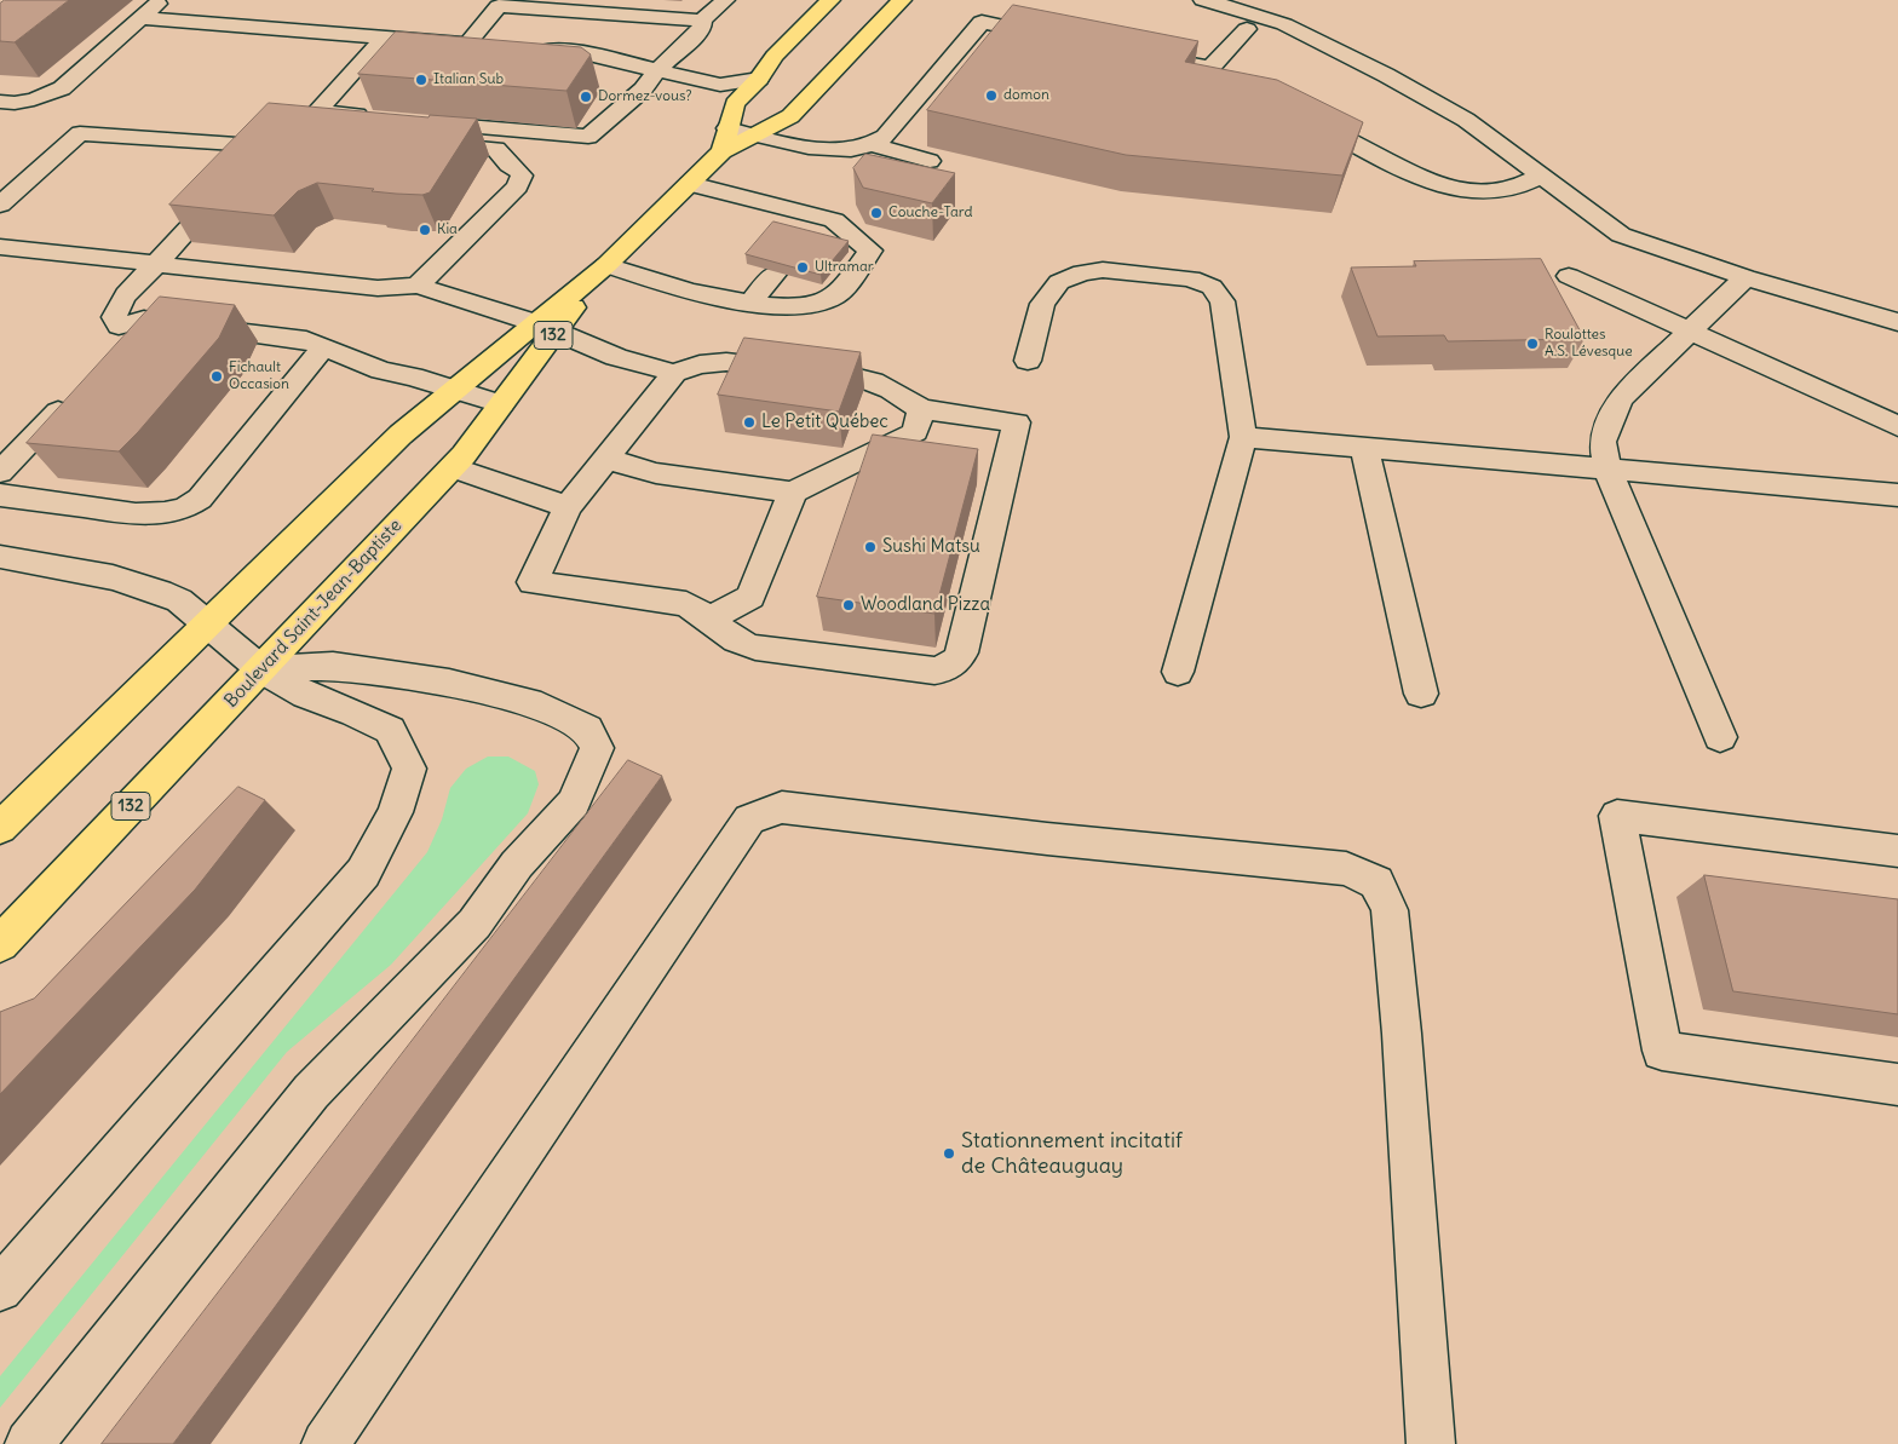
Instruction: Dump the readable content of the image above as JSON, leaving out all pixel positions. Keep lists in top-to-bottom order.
{
  "streets": {
    "highway": ["132", "Boulevard Saint-Jean-Baptiste"]
  },
  "places": [
    "Italian Sub",
    "domon",
    "Dormez-vous?",
    "Couche-Tard",
    "Kia",
    "Ultramar",
    "Roulottes A.S. Lévesque",
    "Fichault Occasion",
    "Le Petit Québec",
    "Sushi Matsu",
    "Woodland Pizza",
    "Stationnement incitatif de Châteauguay"
  ]
}
